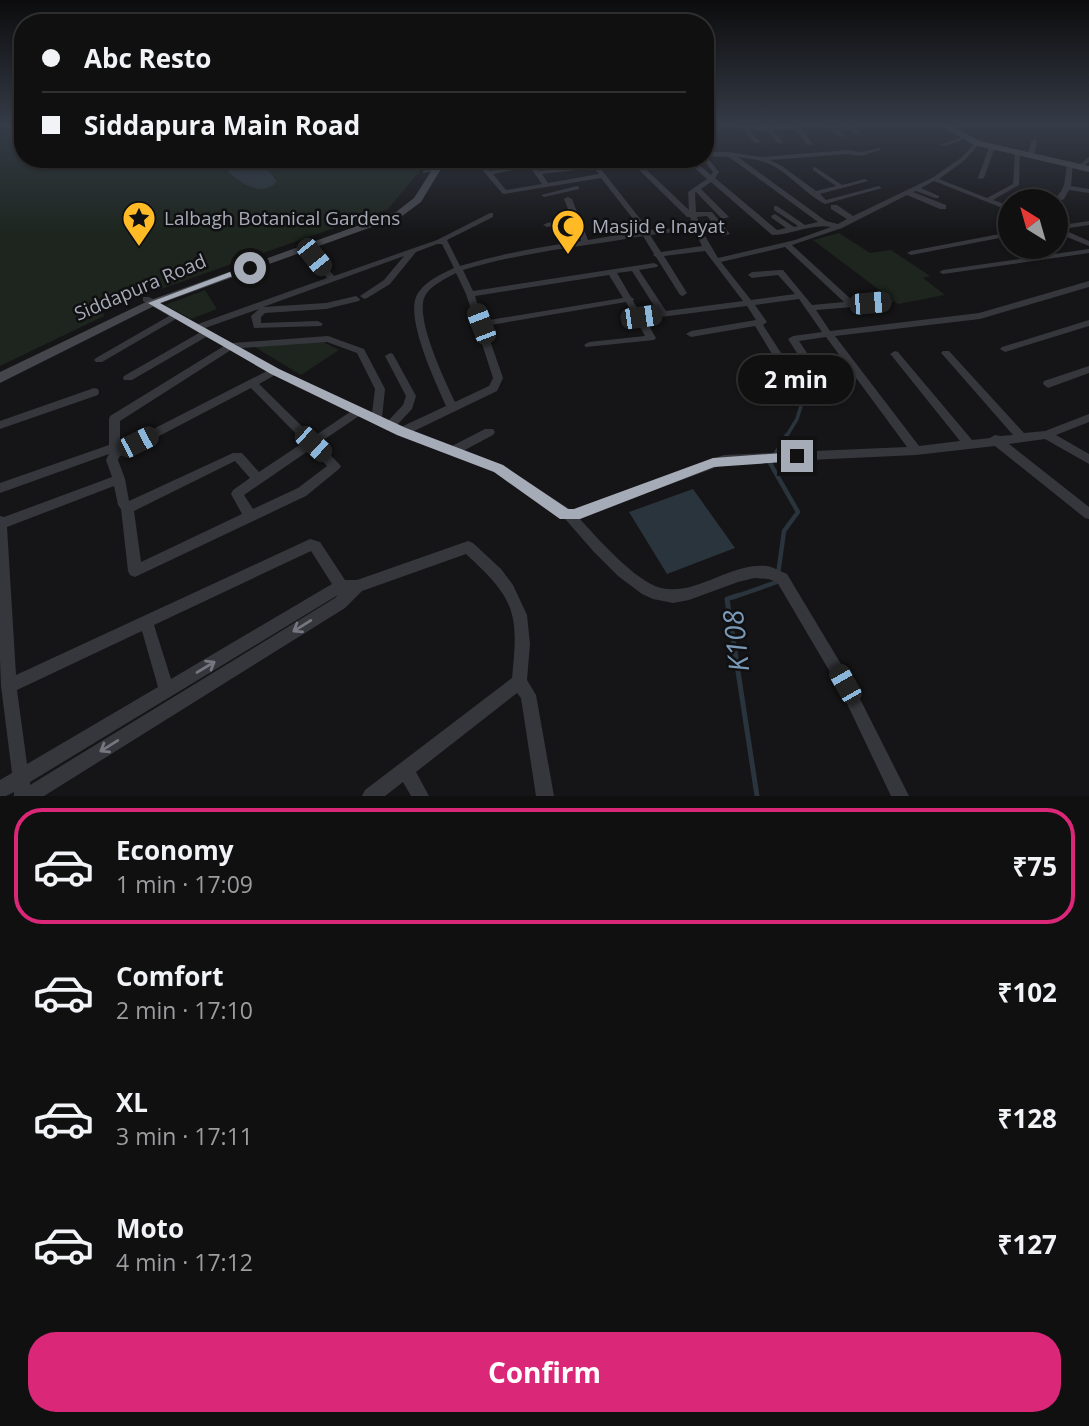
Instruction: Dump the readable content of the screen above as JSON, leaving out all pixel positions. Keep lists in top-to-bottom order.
{
  "streets": {
    "main road": ["Siddapura Road"]
  },
  "water": ["K108"],
  "places": {
    "place": ["Lalbagh Botanical Gardens"],
    "mosque": ["Masjid e Inayat"]
  },
  "north": "top left",
  "page": {
    "banner": ["Abc Resto", "Siddapura Main Road"],
    "bubble": "2 min",
    "list": [
      {
        "name": "Economy",
        "note": "1 min · 17:09",
        "value": "₹75"
      },
      {
        "name": "Comfort",
        "note": "2 min · 17:10",
        "value": "₹102"
      },
      {
        "name": "XL",
        "note": "3 min · 17:11",
        "value": "₹128"
      },
      {
        "name": "Moto",
        "note": "4 min · 17:12",
        "value": "₹127"
      }
    ],
    "buttons": "Confirm"
  }
}
